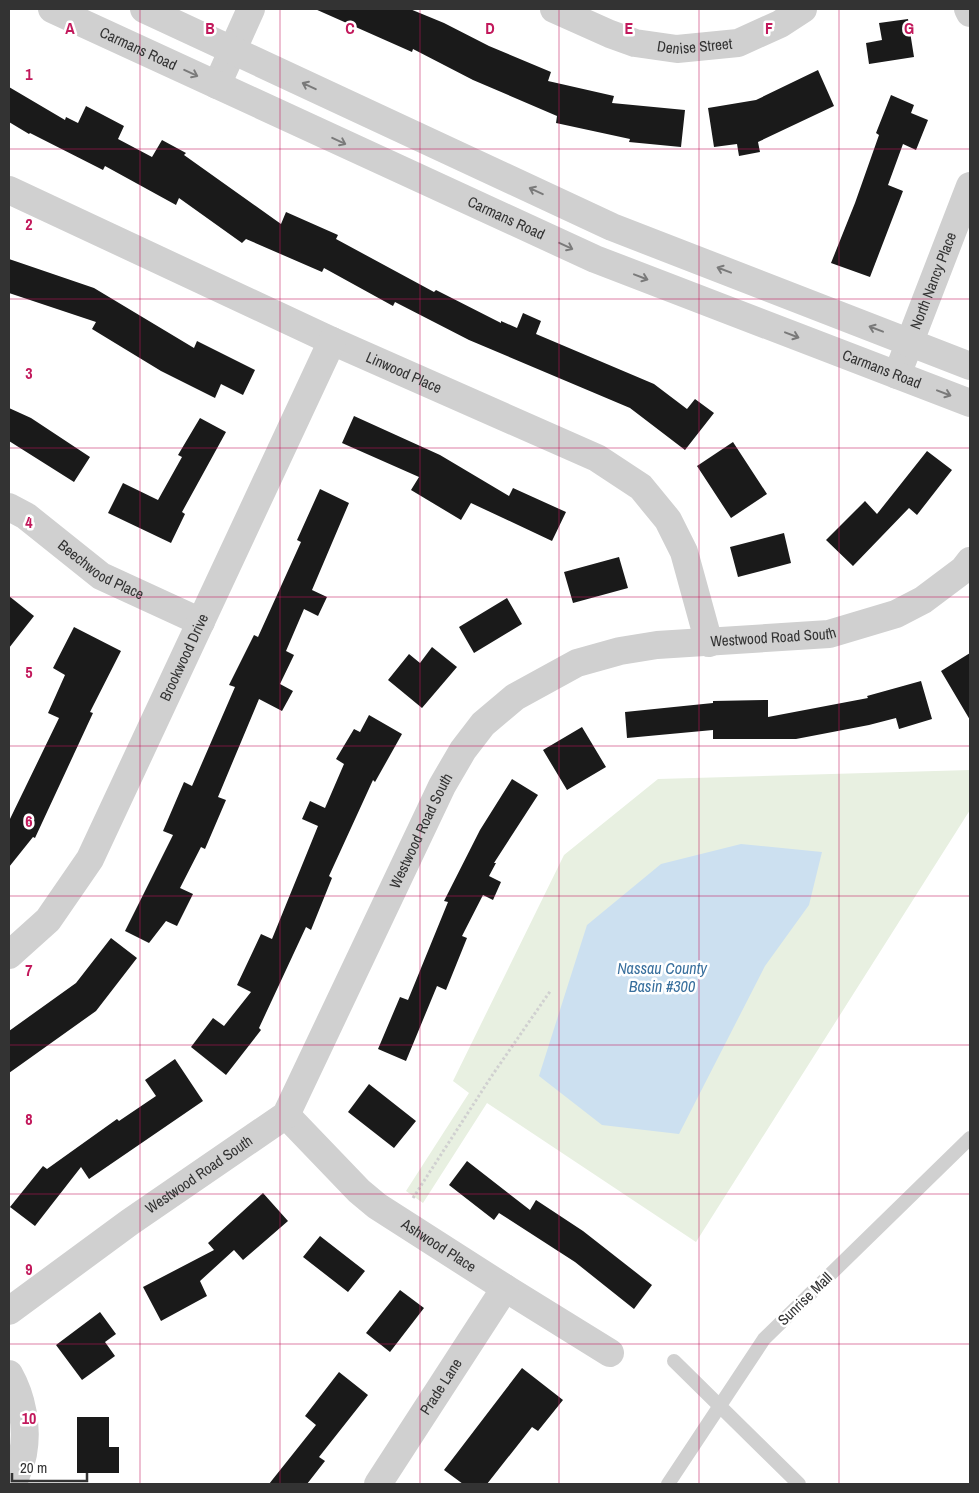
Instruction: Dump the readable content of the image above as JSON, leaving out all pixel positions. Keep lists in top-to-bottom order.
{
  "streets": {
    "street": [
      "Denise Street",
      "Carmans Road",
      "North Nancy Place",
      "Linwood Place",
      "Beechwood Place",
      "Westwood Road South",
      "Brookwood Drive",
      "Ashwood Place",
      "Prade Lane"
    ],
    "lane": ["Sunrise Mall"]
  },
  "crossings": [
    ["Carmans Road", "North Nancy Place"],
    ["Linwood Place", "Westwood Road South"],
    ["Linwood Place", "Brookwood Drive"],
    ["Beechwood Place", "Brookwood Drive"],
    ["Westwood Road South", "Ashwood Place"],
    ["Ashwood Place", "Prade Lane"]
  ],
  "water": ["Nassau County Basin #300"],
  "scale_bar": "20 m",
  "grid": {
    "columns": [
      "A",
      "B",
      "C",
      "D",
      "E",
      "F",
      "G"
    ],
    "rows": [
      "1",
      "2",
      "3",
      "4",
      "5",
      "6",
      "7",
      "8",
      "9",
      "10"
    ]
  }
}
